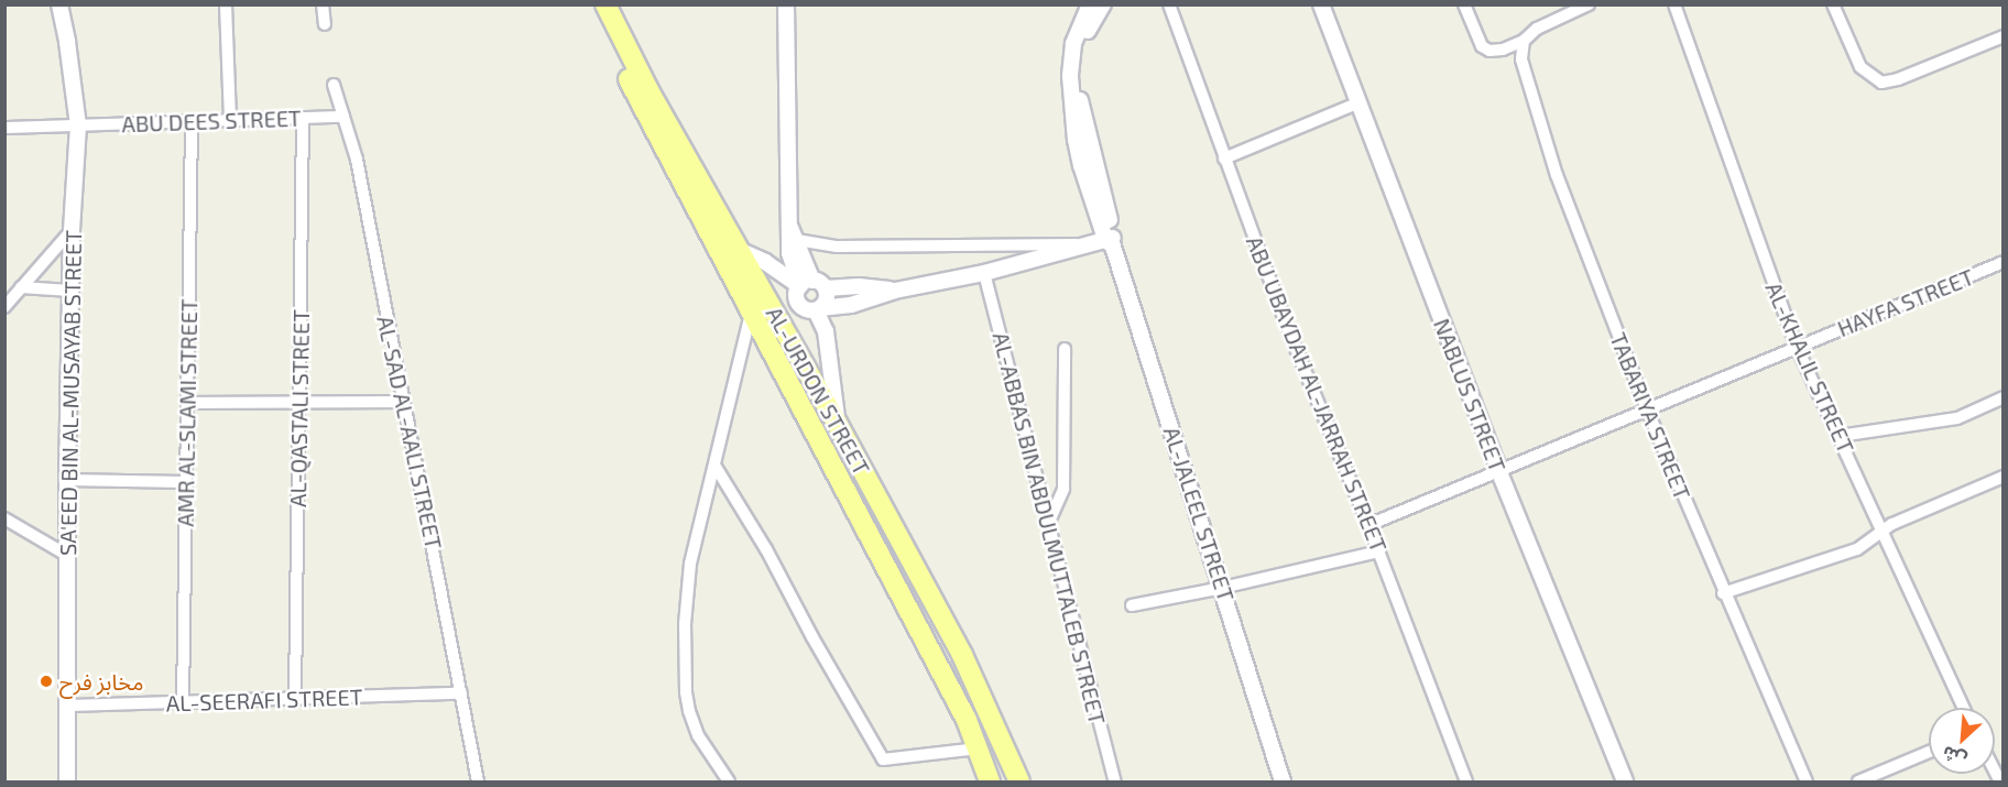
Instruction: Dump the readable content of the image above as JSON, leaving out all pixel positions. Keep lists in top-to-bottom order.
{
  "streets": {
    "highway": ["AL-URDON STREET"],
    "street": [
      "ABU DEES STREET",
      "HAYFA STREET",
      "AL-KHALIL STREET",
      "SA'EED BIN AL-MUSAYAB STREET",
      "ABU UBAYDAH AL-JARRAH STREET",
      "NABLUS STREET",
      "AL-QASTALI STREET",
      "AMR AL-SLAMI STREET",
      "TABARIYA STREET",
      "AL-SAD AL-AALI STREET",
      "AL-JALEEL STREET",
      "AL-ABBAS BIN ABDULMUTTALEB STREET",
      "AL-SEERAFI STREET"
    ]
  },
  "crossings": [
    ["ABU DEES STREET", "SA'EED BIN AL-MUSAYAB STREET"],
    ["ABU DEES STREET", "AL-QASTALI STREET"],
    ["ABU DEES STREET", "AMR AL-SLAMI STREET"],
    ["ABU DEES STREET", "AL-SAD AL-AALI STREET"],
    ["HAYFA STREET", "AL-KHALIL STREET"],
    ["HAYFA STREET", "ABU UBAYDAH AL-JARRAH STREET"],
    ["HAYFA STREET", "NABLUS STREET"],
    ["HAYFA STREET", "TABARIYA STREET"],
    ["SA'EED BIN AL-MUSAYAB STREET", "AL-SEERAFI STREET"],
    ["AL-QASTALI STREET", "AL-SEERAFI STREET"],
    ["AMR AL-SLAMI STREET", "AL-SEERAFI STREET"],
    ["AL-SAD AL-AALI STREET", "AL-SEERAFI STREET"]
  ],
  "places": ["مخابز فرح"],
  "north": "bottom left"
}
